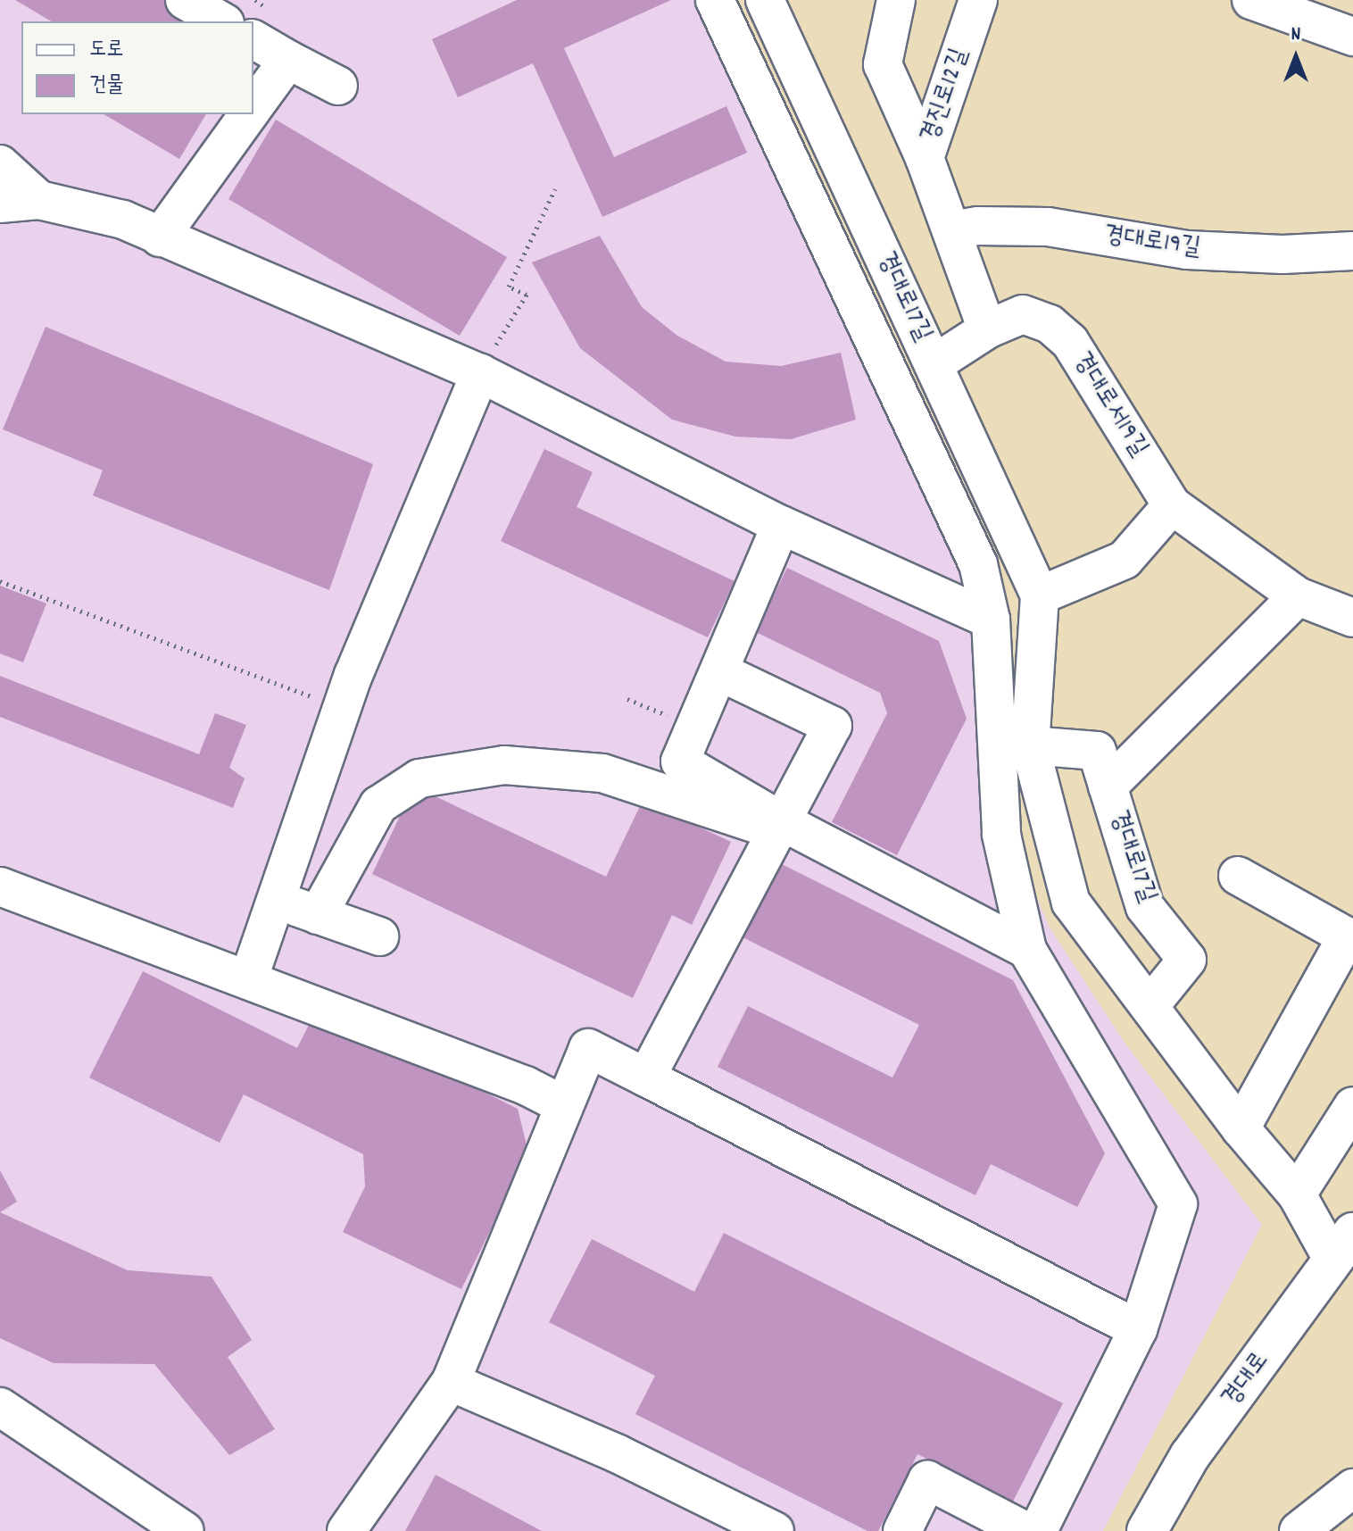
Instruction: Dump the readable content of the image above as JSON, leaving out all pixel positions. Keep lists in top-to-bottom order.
{
  "streets": {
    "main road": ["경대로"],
    "street": [
      "경진로12길",
      "경대로19길",
      "경대로17길",
      "경대로서19길"
    ]
  },
  "crossings": [
    ["경진로12길", "경대로19길"]
  ],
  "legend": ["도로", "건물"],
  "north": "top"
}
